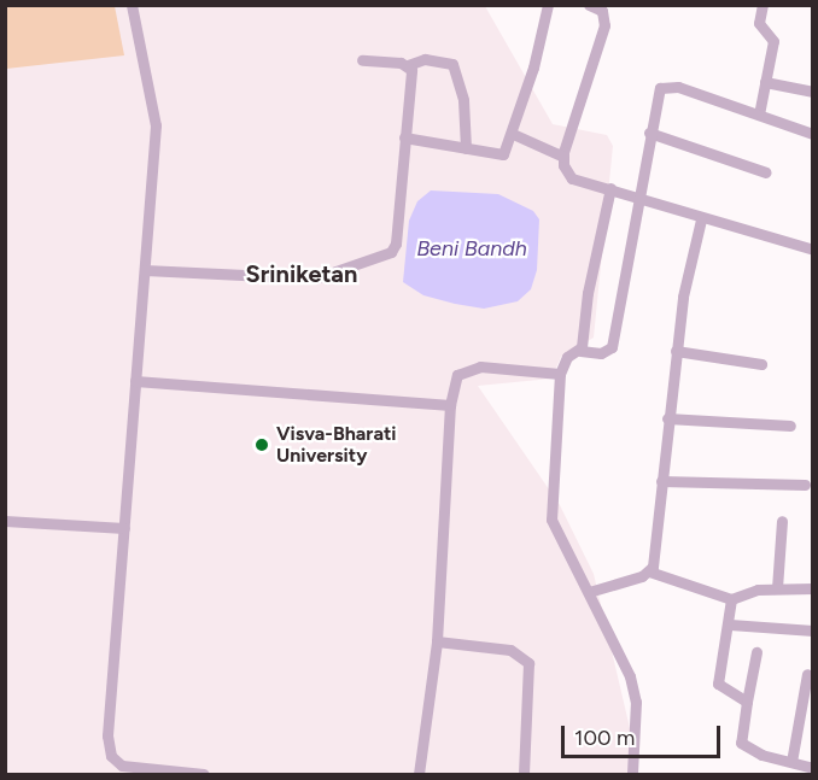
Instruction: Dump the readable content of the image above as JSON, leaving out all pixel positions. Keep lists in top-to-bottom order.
{
  "districts": ["Sriniketan"],
  "water": ["Beni Bandh"],
  "places": ["Visva-Bharati University"],
  "scale_bar": "100 m"
}
